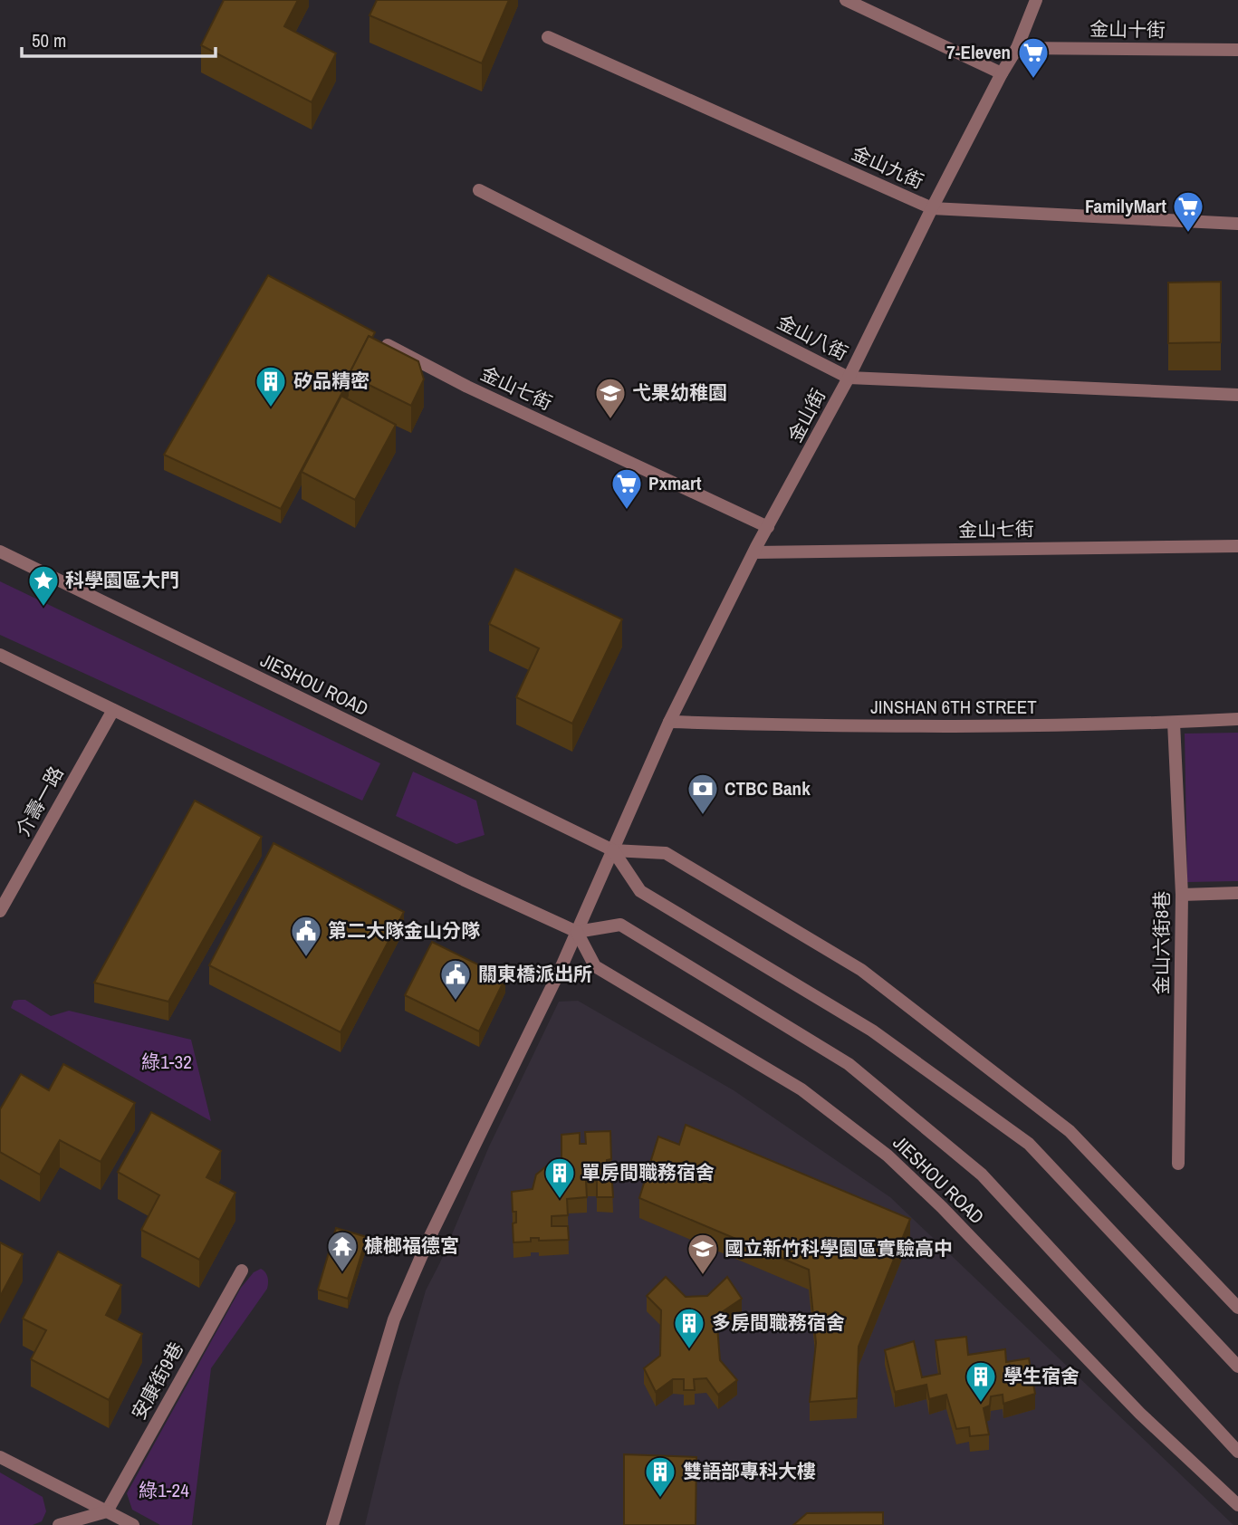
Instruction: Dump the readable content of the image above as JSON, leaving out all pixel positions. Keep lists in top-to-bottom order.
{
  "streets": {
    "street": [
      "金山十街",
      "金山九街",
      "金山八街",
      "金山七街",
      "金山街",
      "JIESHOU ROAD",
      "JINSHAN 6TH STREET",
      "介壽一路",
      "金山六街8巷",
      "安康街9巷"
    ]
  },
  "crossings": [
    ["金山十街", "金山街"],
    ["金山九街", "金山街"],
    ["金山八街", "金山街"],
    ["金山七街", "金山街"],
    ["金山街", "JIESHOU ROAD"],
    ["金山街", "JINSHAN 6TH STREET"],
    ["JINSHAN 6TH STREET", "金山六街8巷"]
  ],
  "parks": ["綠1-32", "綠1-24"],
  "places": {
    "supermarket": ["7-Eleven", "FamilyMart", "Pxmart"],
    "building": [
      "矽品精密",
      "單房間職務宿舍",
      "多房間職務宿舍",
      "學生宿舍",
      "雙語部專科大樓"
    ],
    "school or university": ["弋果幼稚園", "國立新竹科學園區實驗高中"],
    "place": ["科學園區大門"],
    "bank": ["CTBC Bank"],
    "public building": ["第二大隊金山分隊", "關東橋派出所"],
    "temple": ["槺榔福德宮"]
  },
  "scale_bar": "50 m"
}
